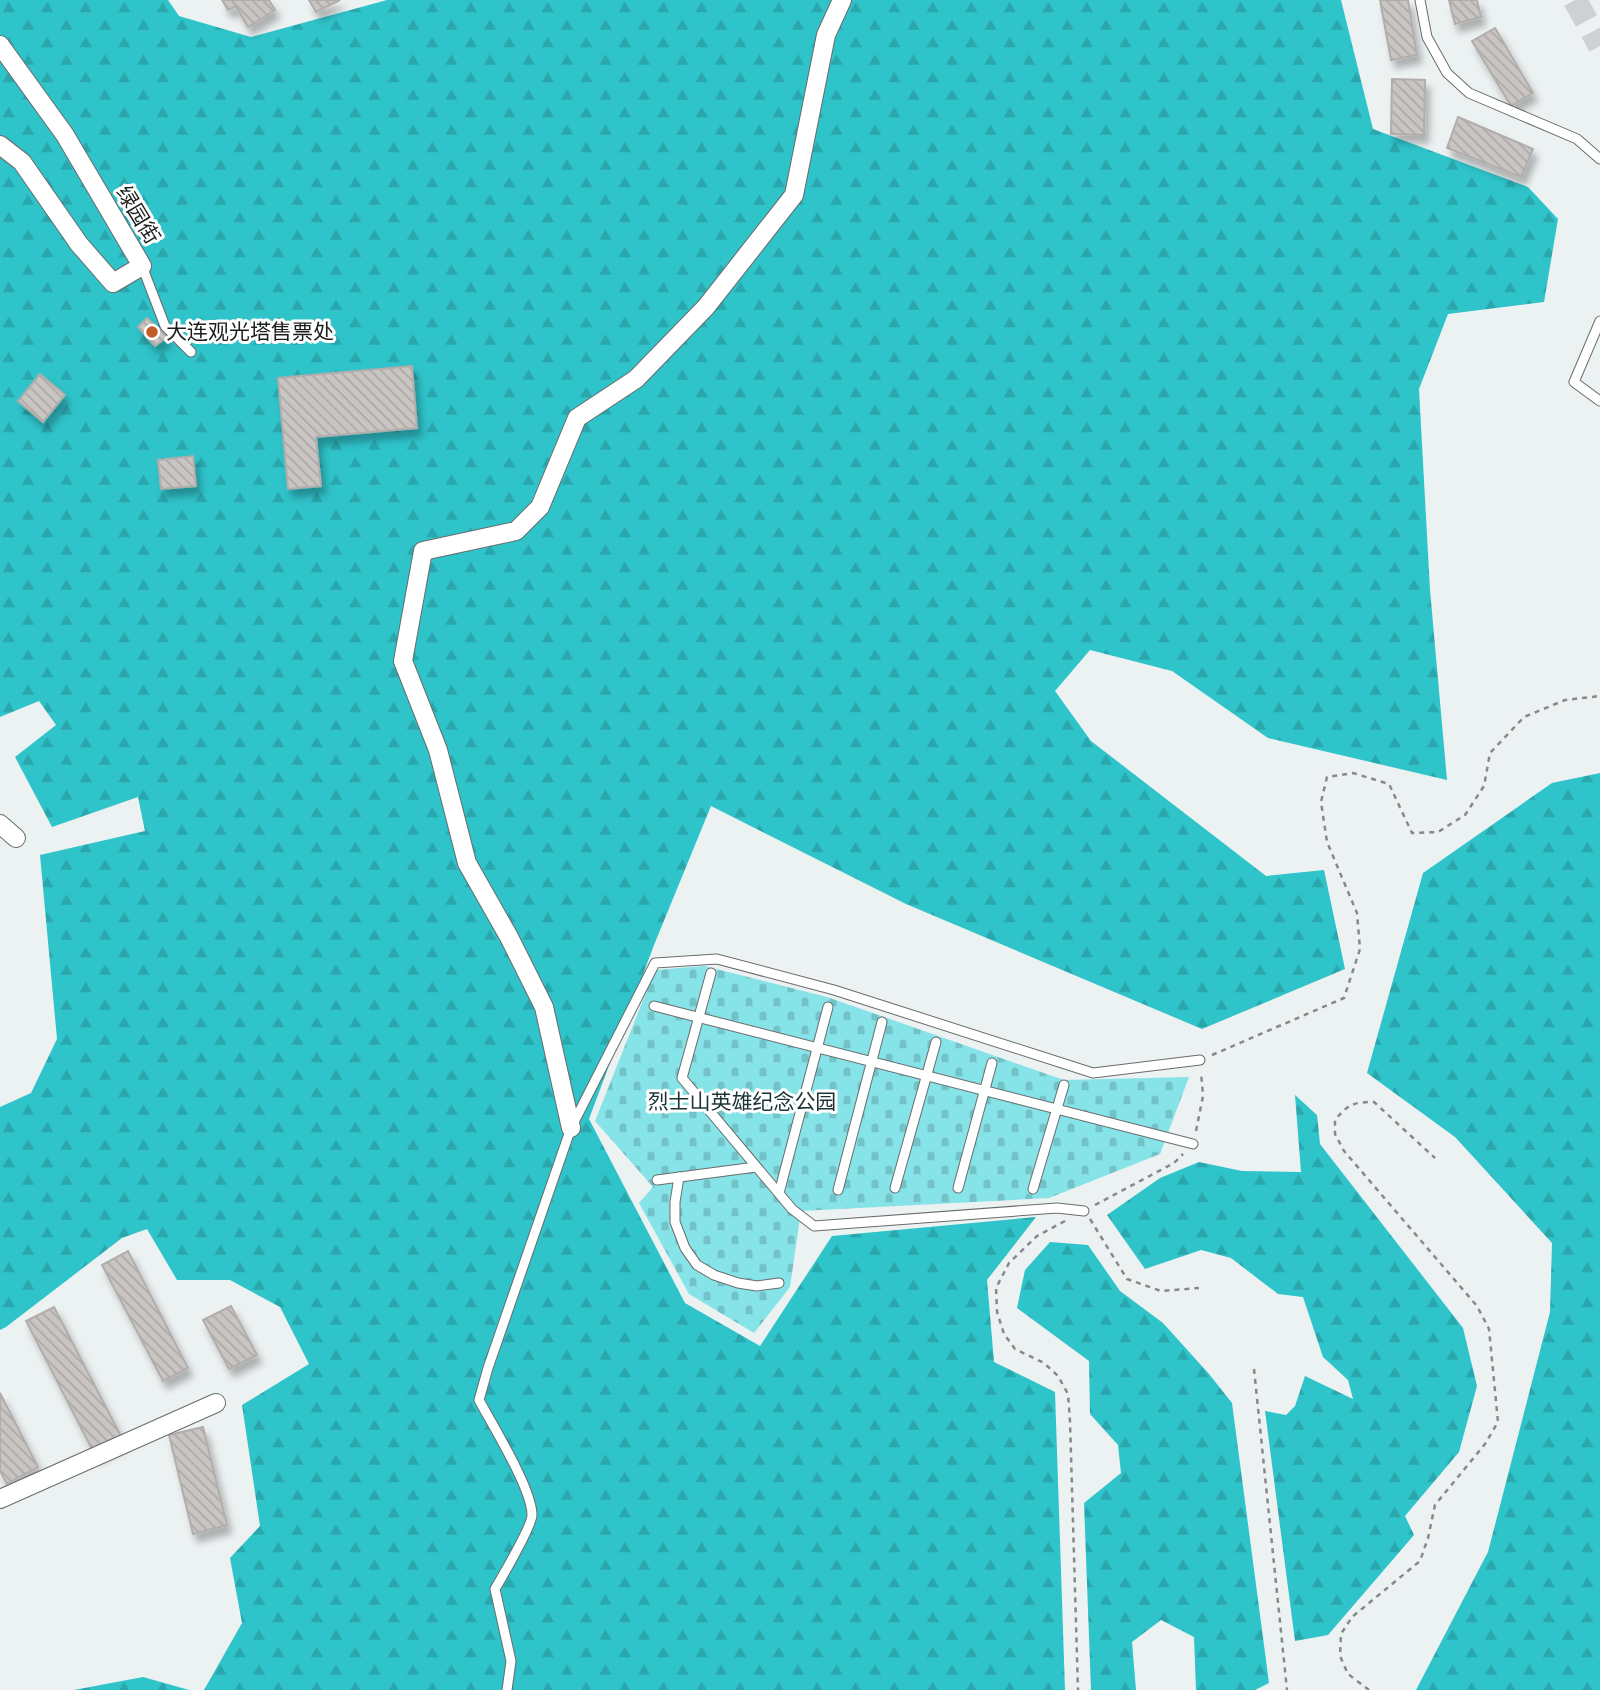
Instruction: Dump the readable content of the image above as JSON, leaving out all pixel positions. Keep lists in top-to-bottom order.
{
  "streets": {
    "street": ["绿园街"]
  },
  "parks": ["烈士山英雄纪念公园"],
  "places": ["大连观光塔售票处"]
}
